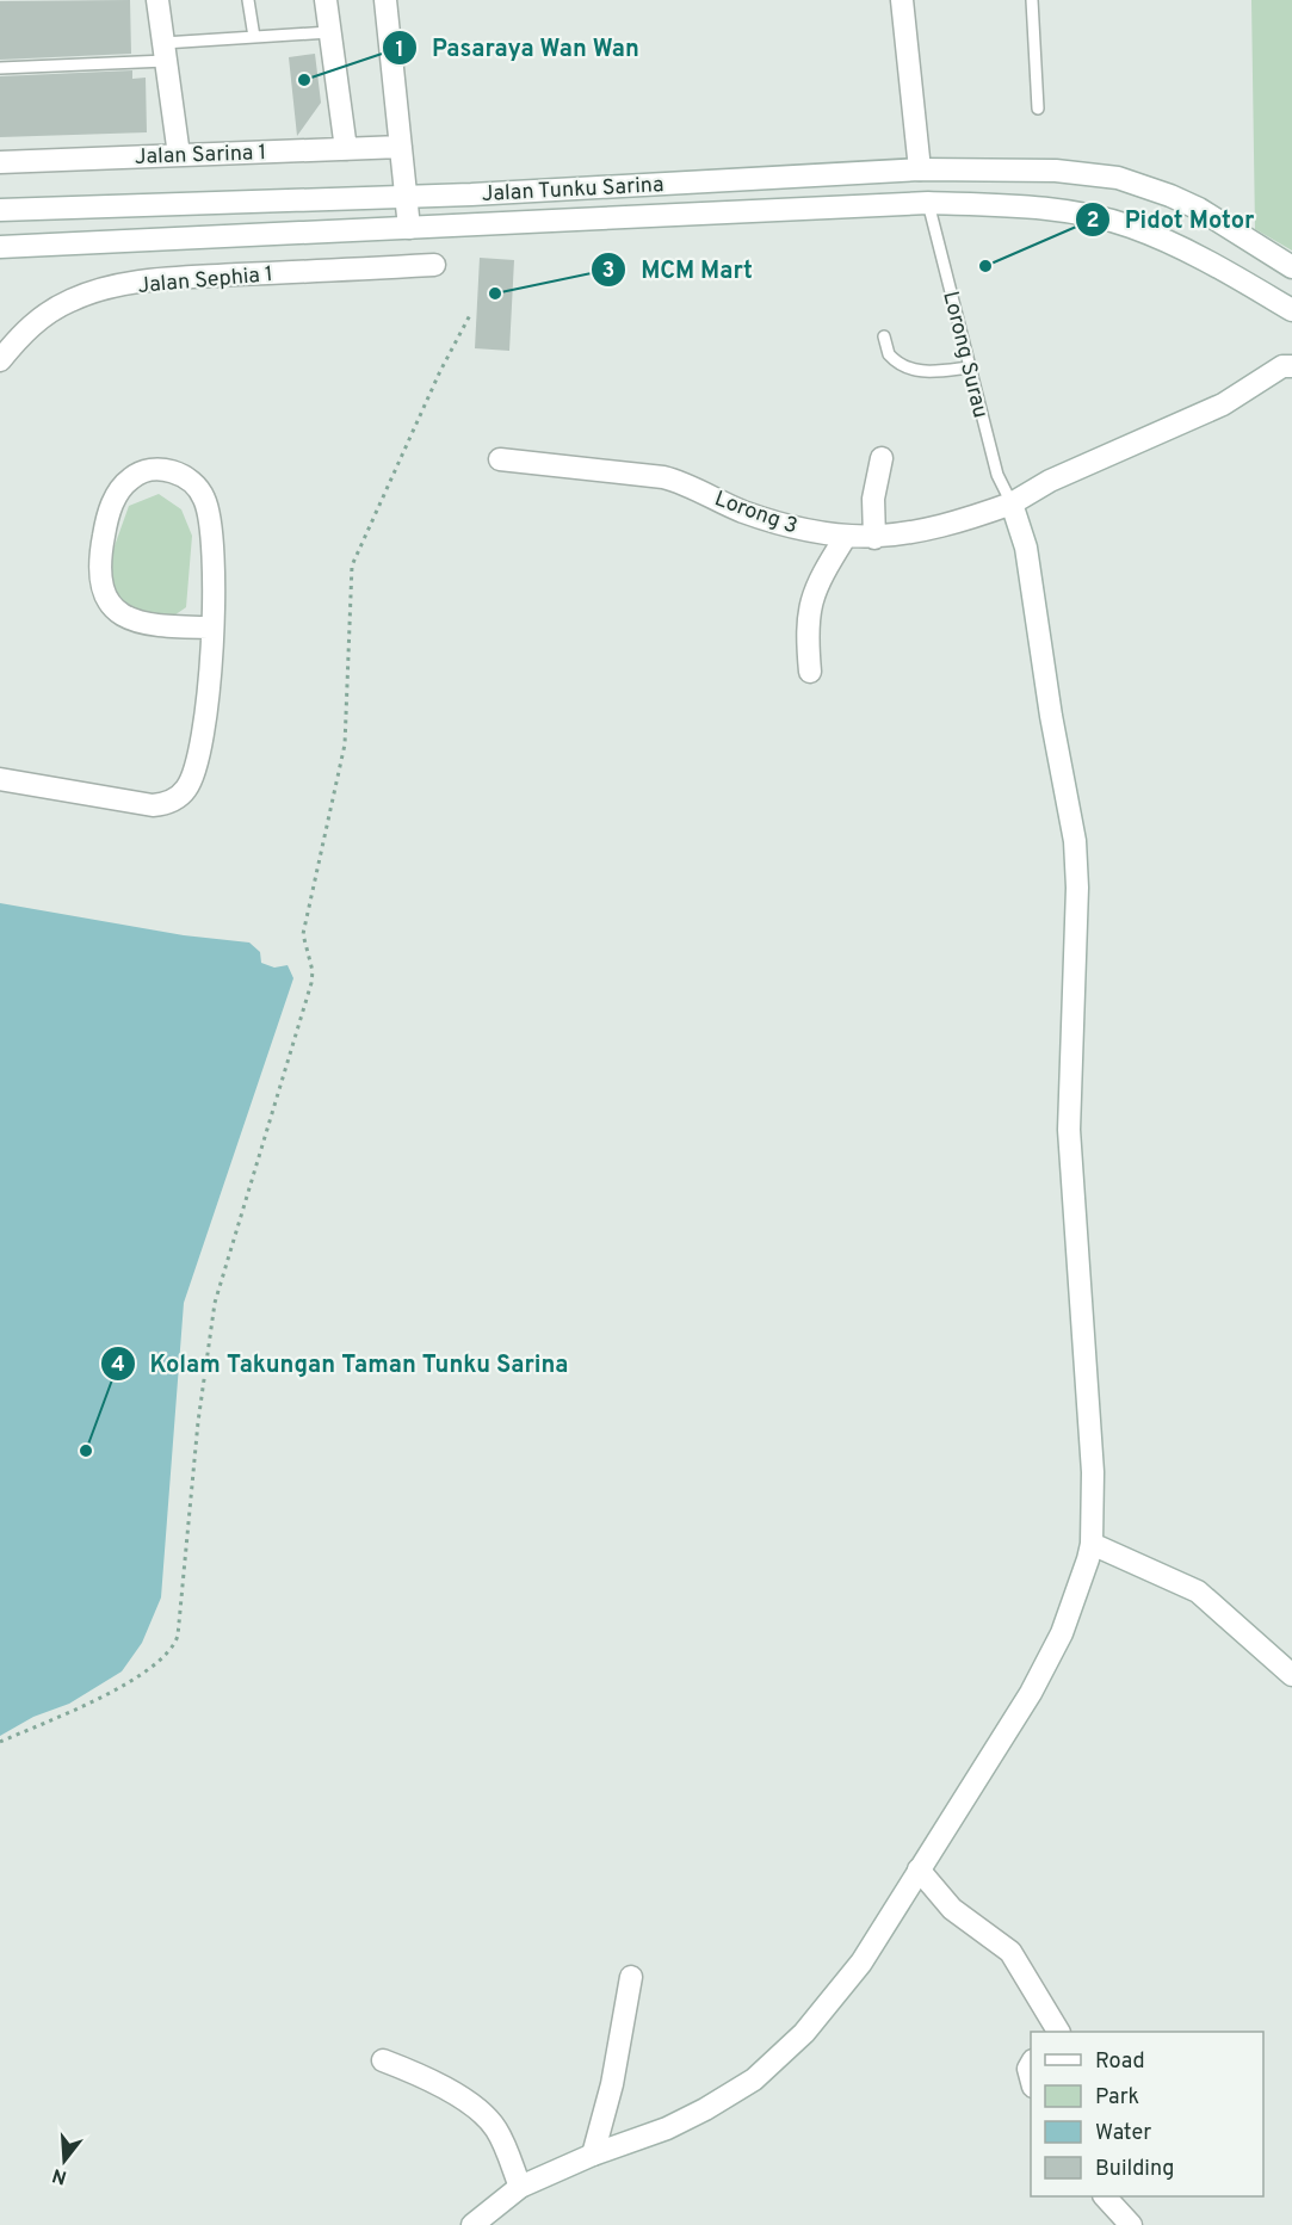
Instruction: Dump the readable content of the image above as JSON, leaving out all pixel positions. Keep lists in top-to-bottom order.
{
  "streets": {
    "street": [
      "Jalan Sarina 1",
      "Jalan Tunku Sarina",
      "Jalan Sephia 1",
      "Lorong 3"
    ],
    "lane": ["Lorong Surau"]
  },
  "crossings": [
    ["Jalan Tunku Sarina", "Lorong Surau"],
    ["Lorong Surau", "Lorong 3"]
  ],
  "places": [
    "Pasaraya Wan Wan",
    "Pidot Motor",
    "MCM Mart",
    "Kolam Takungan Taman Tunku Sarina"
  ],
  "legend": [
    "Road",
    "Park",
    "Water",
    "Building"
  ],
  "north": "bottom"
}
